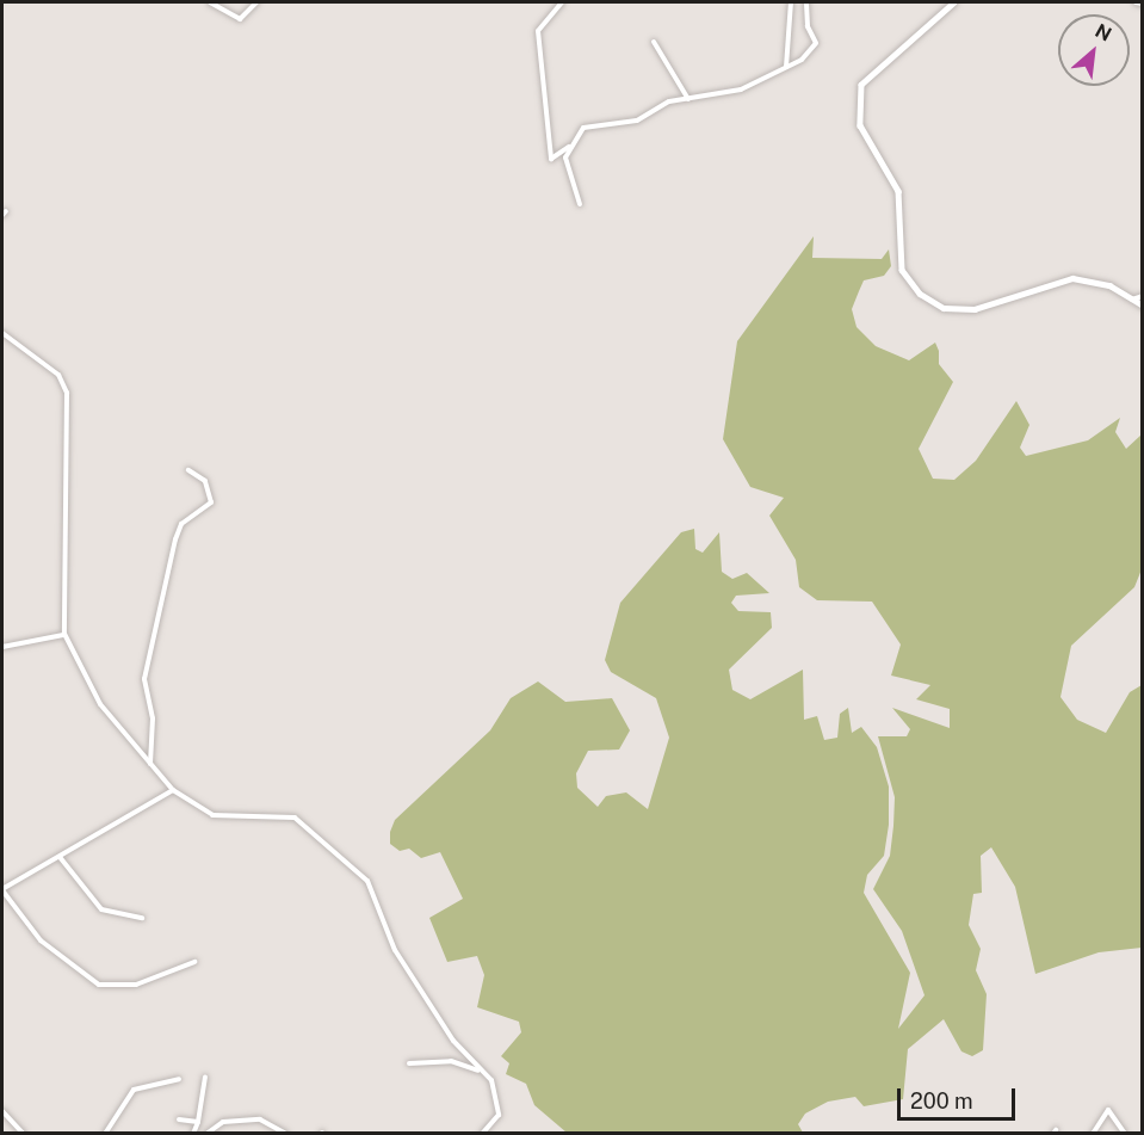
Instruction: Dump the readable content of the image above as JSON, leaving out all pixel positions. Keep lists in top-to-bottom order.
{
  "scale_bar": "200 m",
  "north": "top right"
}
